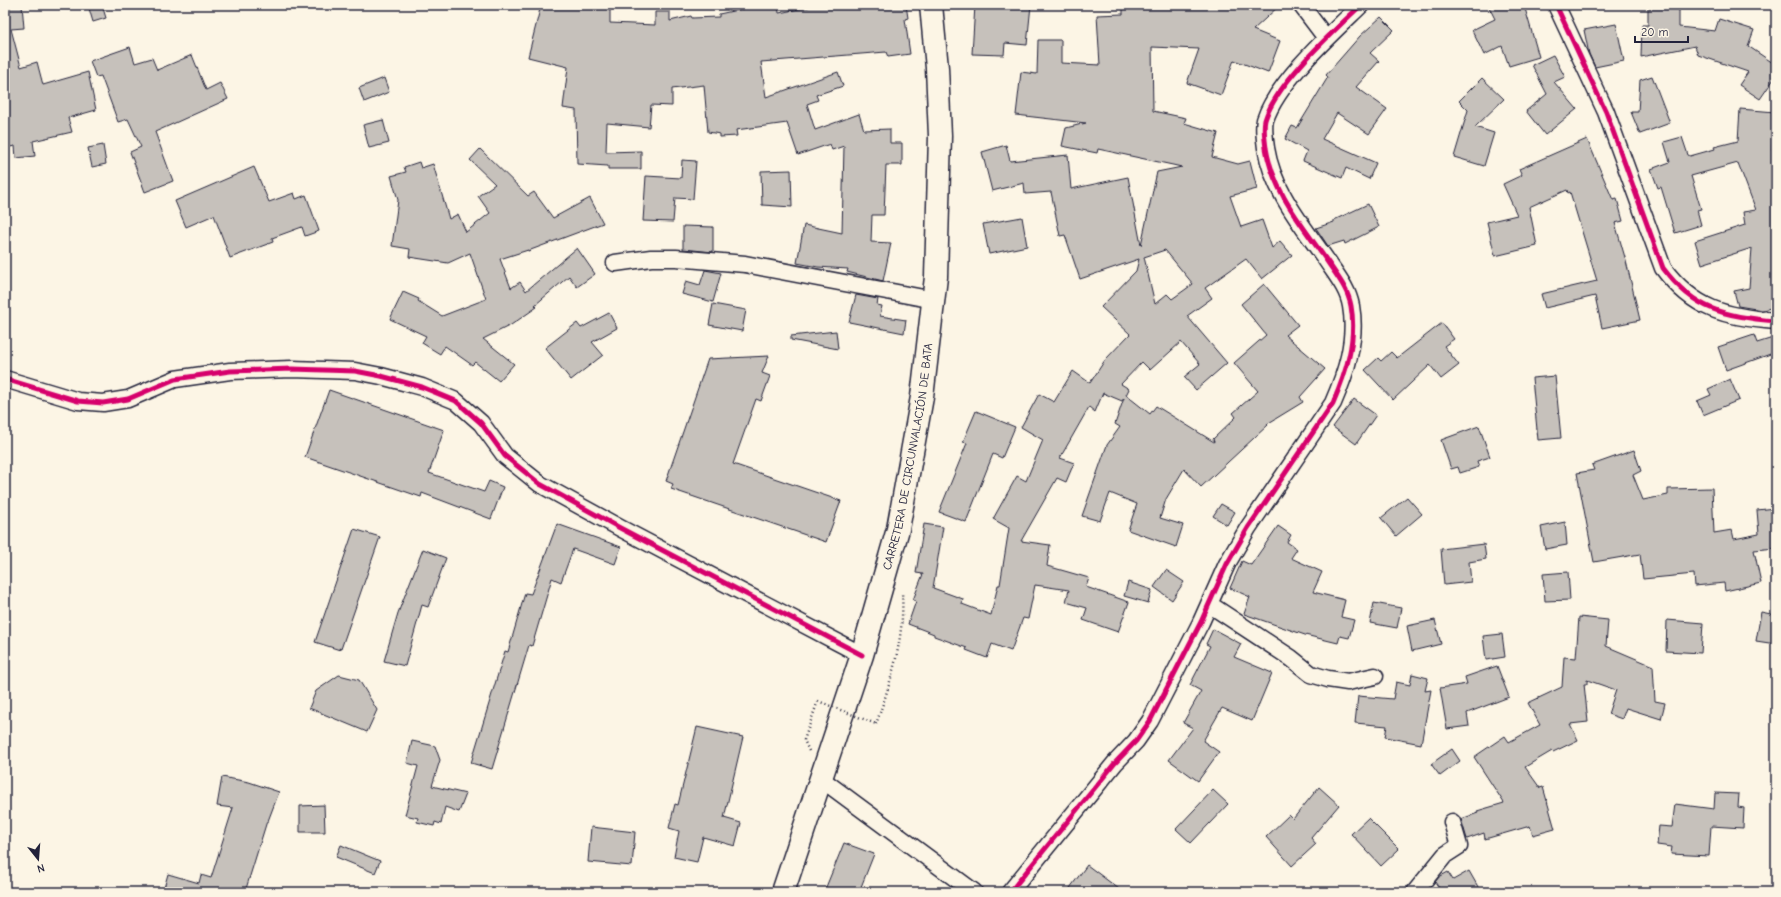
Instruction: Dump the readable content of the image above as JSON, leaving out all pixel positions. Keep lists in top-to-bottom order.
{
  "streets": {
    "main road": ["CARRETERA DE CIRCUNVALACIÓN DE BATA"]
  },
  "scale_bar": "20 m",
  "north": "bottom"
}
